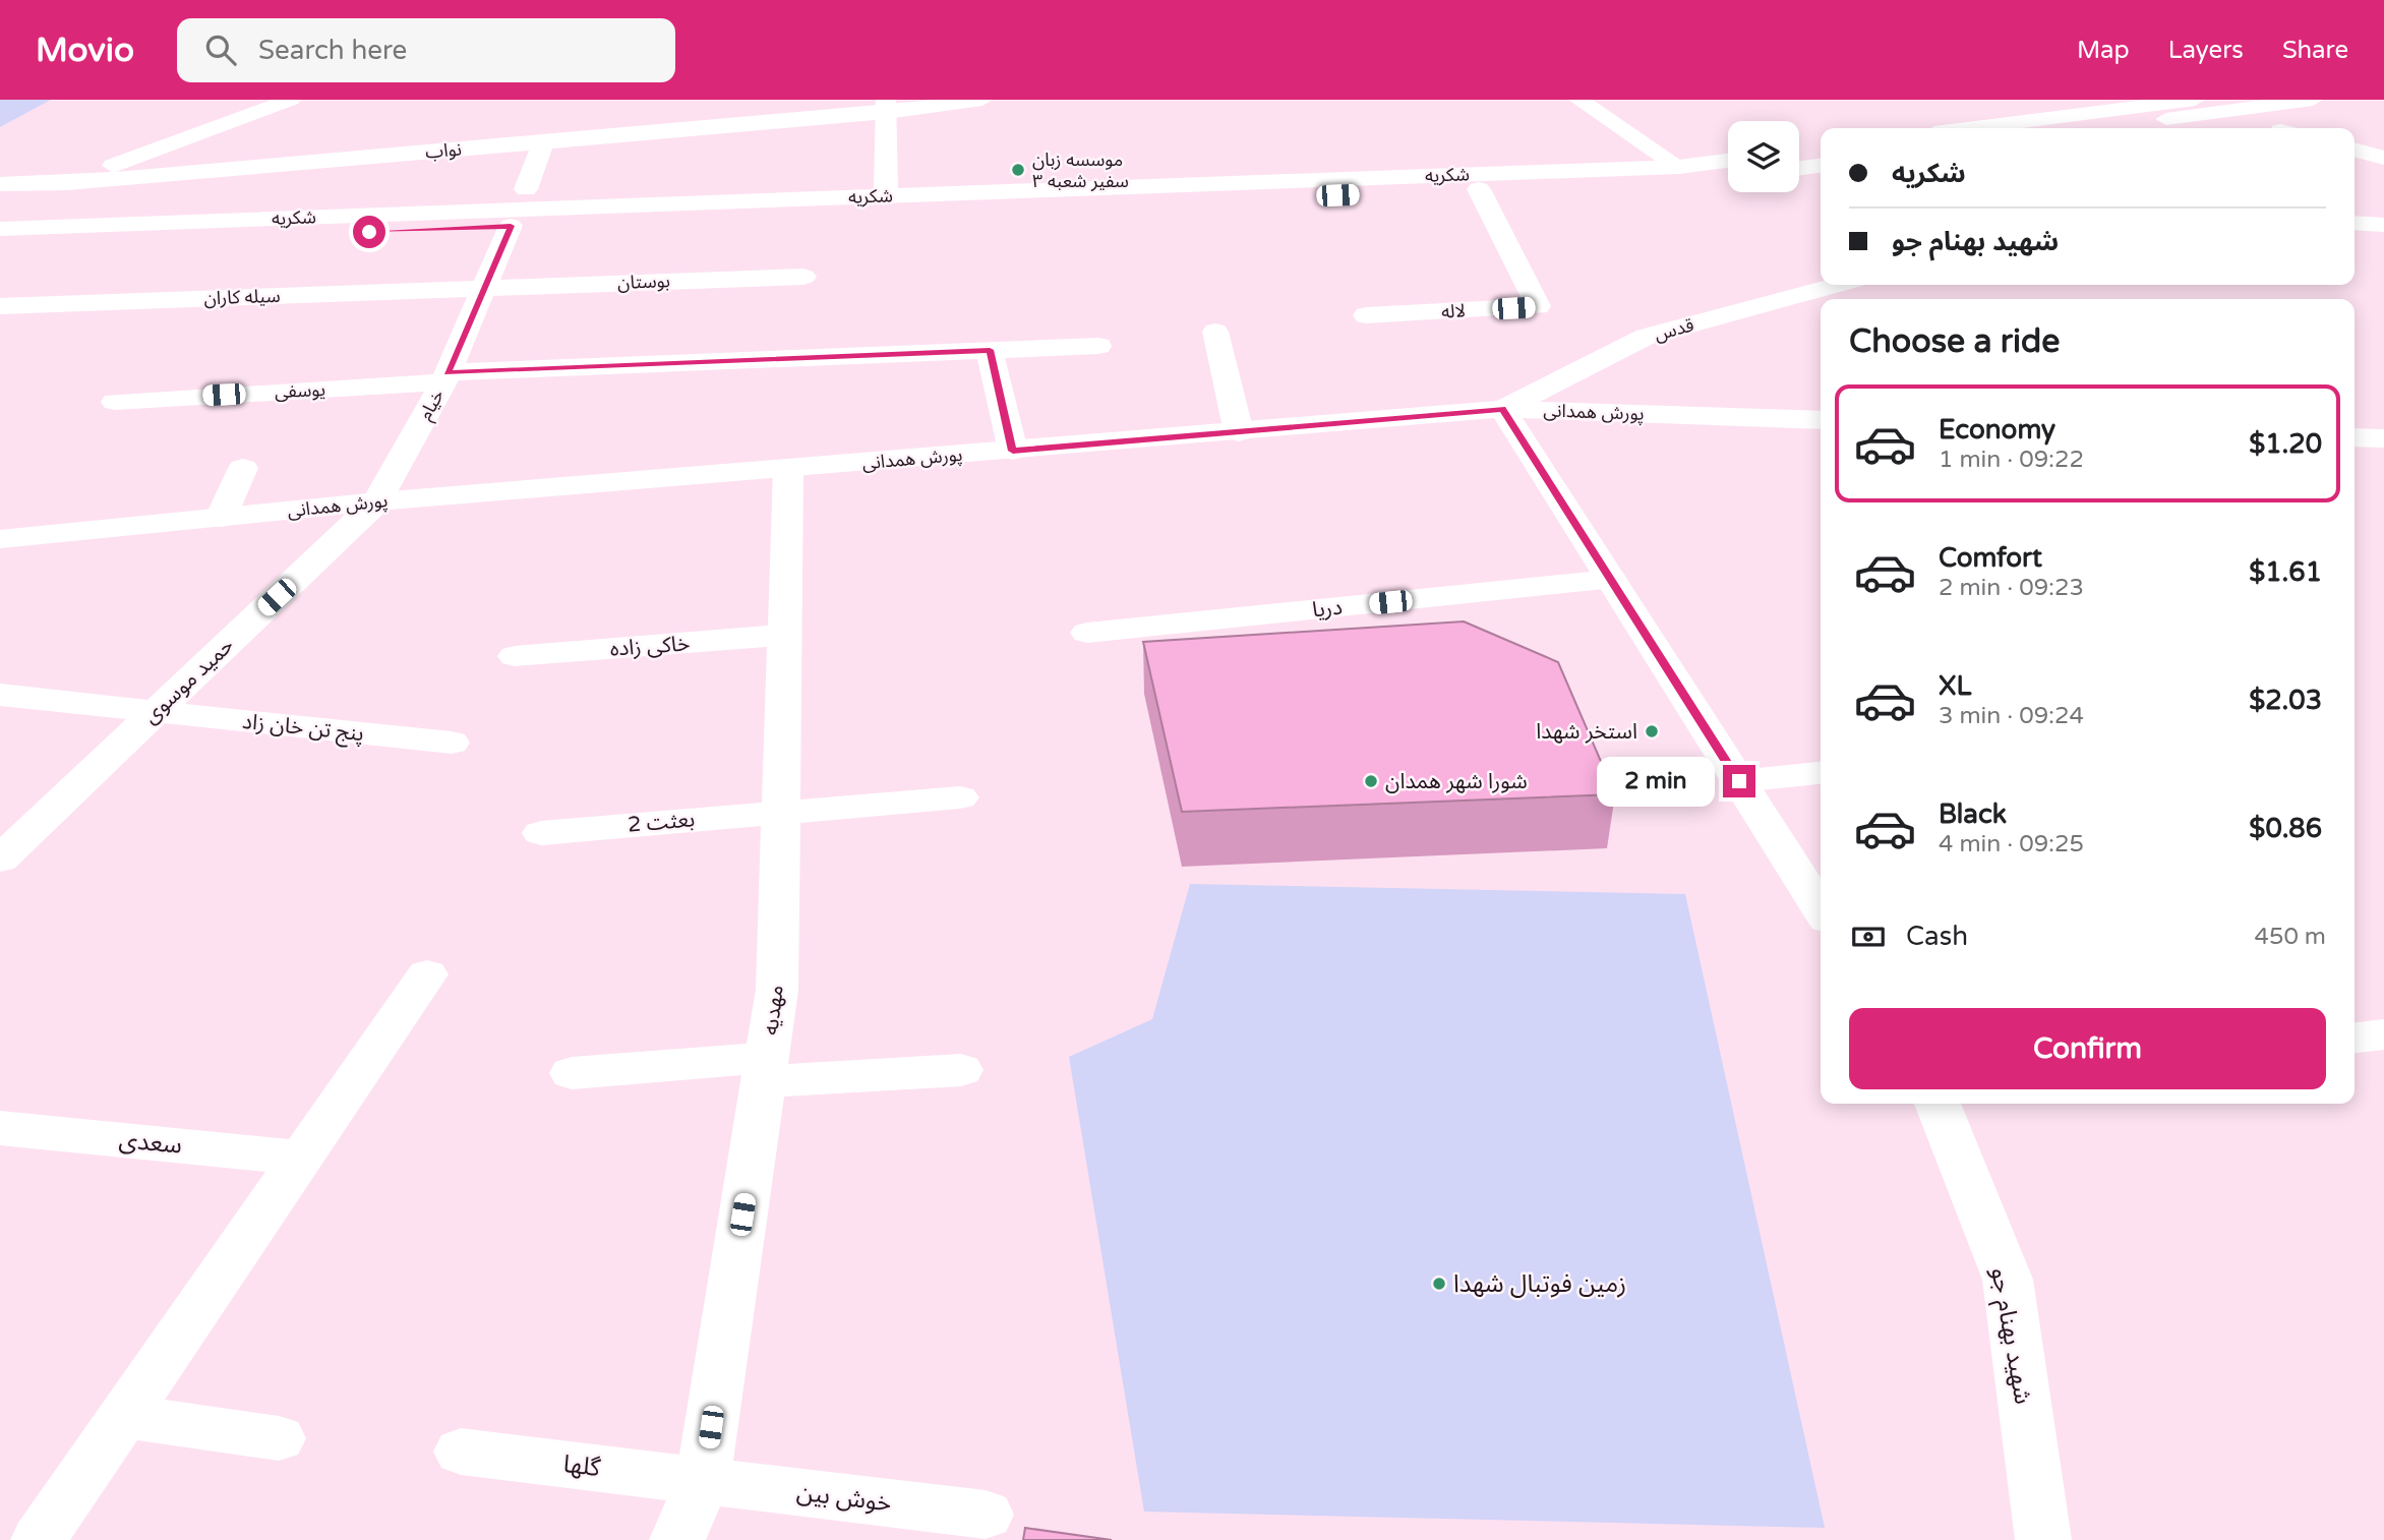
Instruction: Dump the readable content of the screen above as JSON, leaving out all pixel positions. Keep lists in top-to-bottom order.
{
  "streets": {
    "street": [
      "نواب",
      "شکریه",
      "بوستان",
      "سیله کاران",
      "لاله",
      "قدس",
      "یوسفی",
      "خیام",
      "پورش همدانی",
      "دریا",
      "خاکی زاده",
      "حمید موسوی",
      "پنج تن خان زاد",
      "بعثت 2",
      "مهدیه",
      "سعدی",
      "شهید بهنام جو",
      "گلها",
      "خوش بین"
    ]
  },
  "crossings": [
    ["شکریه", "لاله"],
    ["شکریه", "خیام"],
    ["بوستان", "سیله کاران"],
    ["بوستان", "خیام"],
    ["سیله کاران", "خیام"],
    ["قدس", "پورش همدانی"],
    ["یوسفی", "خیام"],
    ["خیام", "پورش همدانی"],
    ["خیام", "حمید موسوی"],
    ["پورش همدانی", "حمید موسوی"],
    ["پورش همدانی", "مهدیه"],
    ["خاکی زاده", "مهدیه"],
    ["حمید موسوی", "پنج تن خان زاد"],
    ["بعثت 2", "مهدیه"],
    ["مهدیه", "گلها"],
    ["مهدیه", "خوش بین"],
    ["گلها", "خوش بین"]
  ],
  "places": [
    "موسسه زبان سفیر شعبه ۳",
    "استخر شهدا",
    "شورا شهر همدان",
    "زمین فوتبال شهدا"
  ],
  "page": {
    "header": "Movio",
    "search": "Search here",
    "nav": ["Map", "Layers", "Share"],
    "banner": ["شکریه", "شهید بهنام جو"],
    "heading": "Choose a ride",
    "list": [
      {
        "name": "Economy",
        "note": "1 min · 09:22",
        "value": "$1.20"
      },
      {
        "name": "Comfort",
        "note": "2 min · 09:23",
        "value": "$1.61"
      },
      {
        "name": "XL",
        "note": "3 min · 09:24",
        "value": "$2.03"
      },
      {
        "name": "Black",
        "note": "4 min · 09:25",
        "value": "$0.86"
      }
    ],
    "bubble": "2 min",
    "pay": ["Cash", "450 m"],
    "buttons": "Confirm"
  }
}
